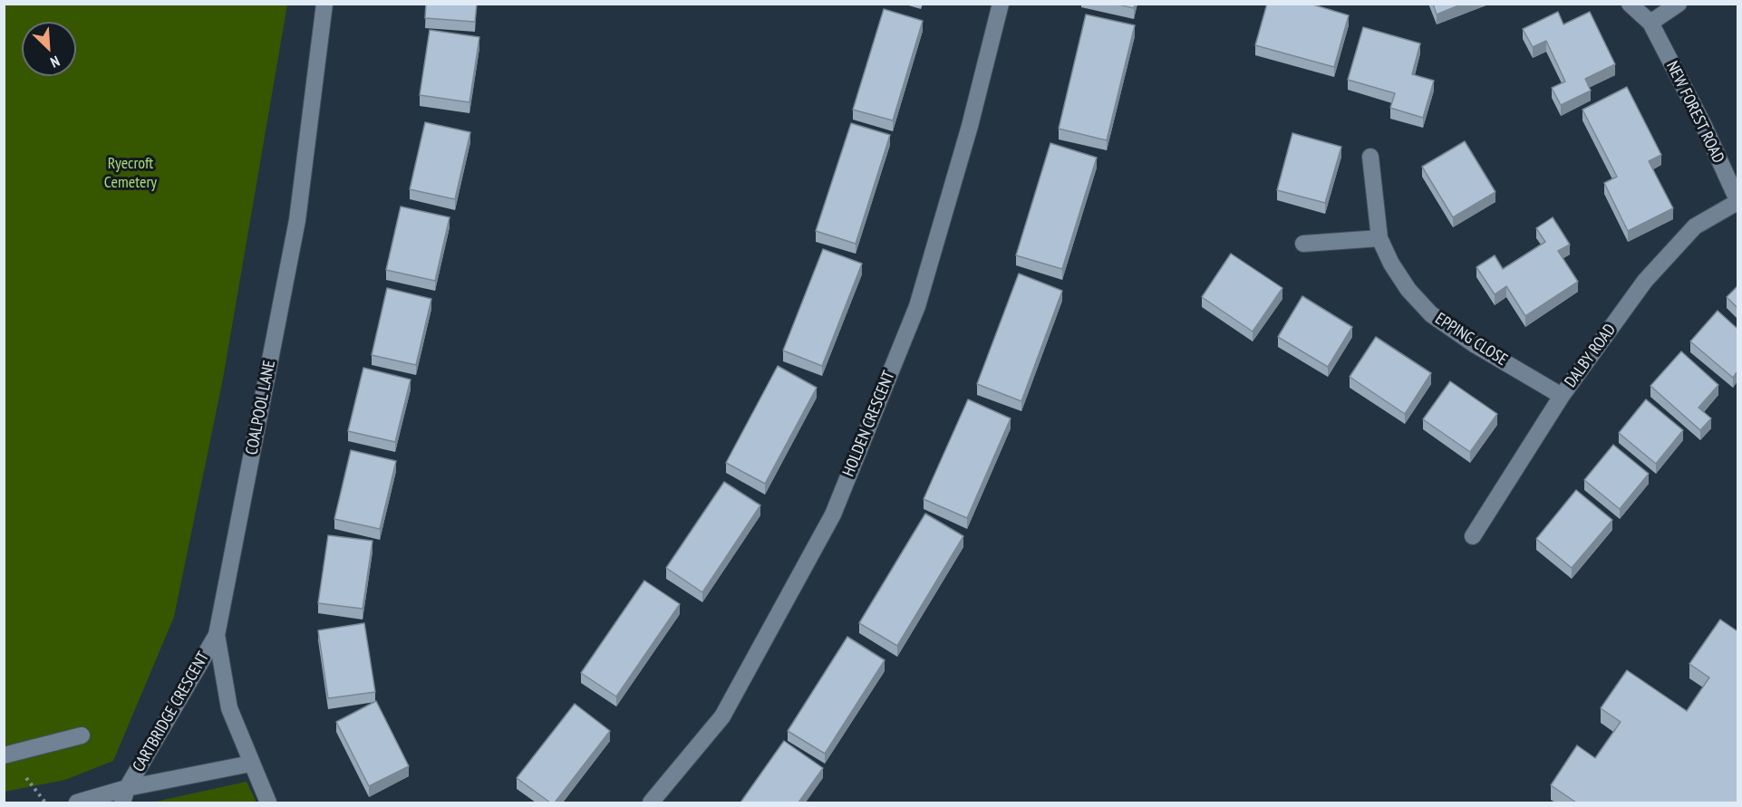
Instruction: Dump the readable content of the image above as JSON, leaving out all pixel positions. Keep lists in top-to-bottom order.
{
  "streets": {
    "street": [
      "NEW FOREST ROAD",
      "EPPING CLOSE",
      "DALBY ROAD",
      "COALPOOL LANE",
      "HOLDEN CRESCENT",
      "CARTBRIDGE CRESCENT"
    ]
  },
  "crossings": [
    ["NEW FOREST ROAD", "DALBY ROAD"],
    ["EPPING CLOSE", "DALBY ROAD"],
    ["COALPOOL LANE", "CARTBRIDGE CRESCENT"]
  ],
  "parks": ["Ryecroft Cemetery"],
  "north": "bottom right"
}
